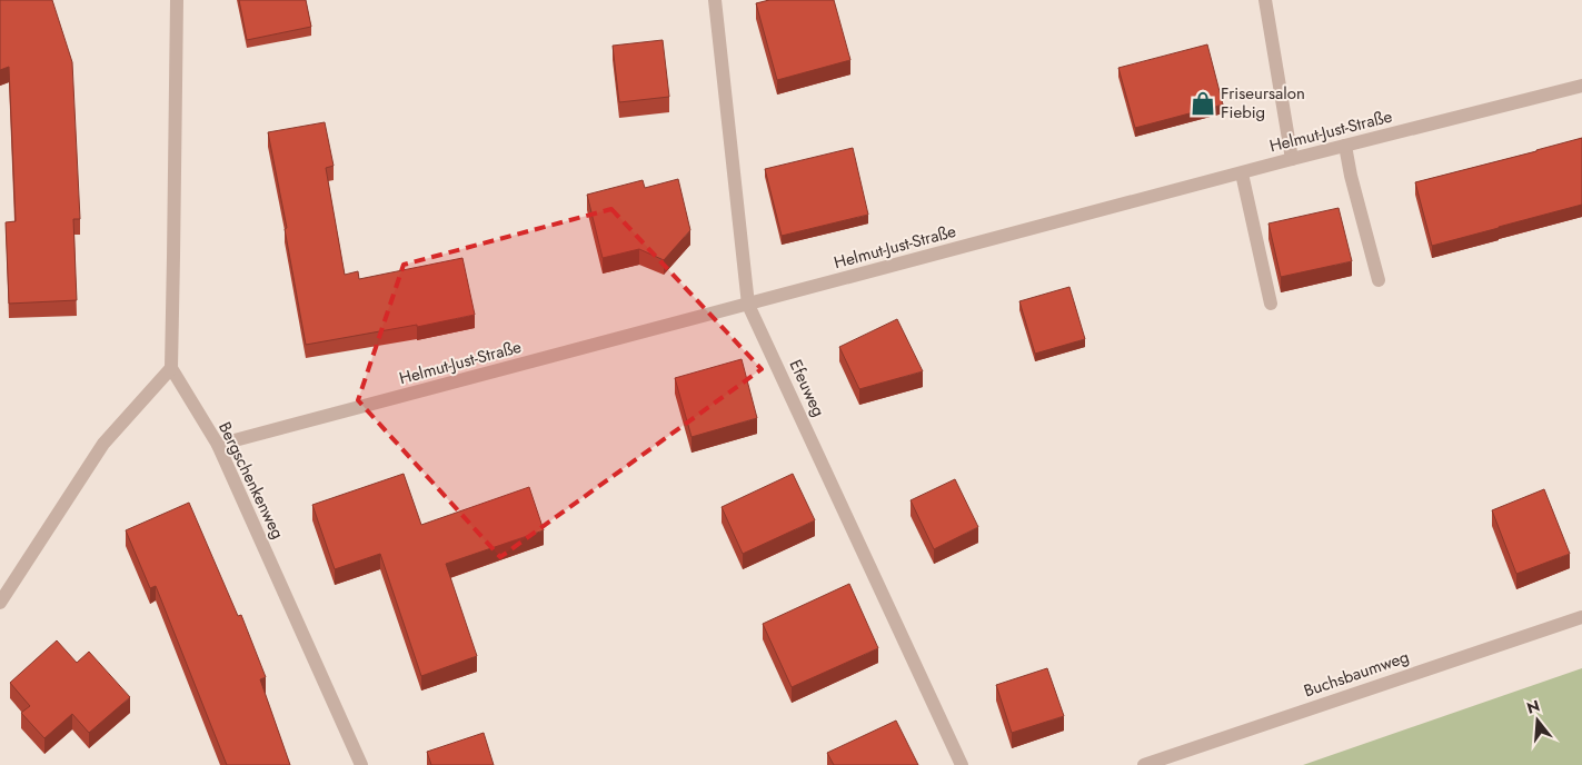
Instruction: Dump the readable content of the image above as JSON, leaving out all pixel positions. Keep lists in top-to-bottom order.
{
  "streets": {
    "street": [
      "Helmut-Just-Straße",
      "Efeuweg",
      "Bergschenkenweg",
      "Buchsbaumweg"
    ]
  },
  "crossings": [
    ["Helmut-Just-Straße", "Efeuweg"],
    ["Helmut-Just-Straße", "Bergschenkenweg"]
  ],
  "places": {
    "shop": ["Friseursalon Fiebig"]
  },
  "north": "top"
}
